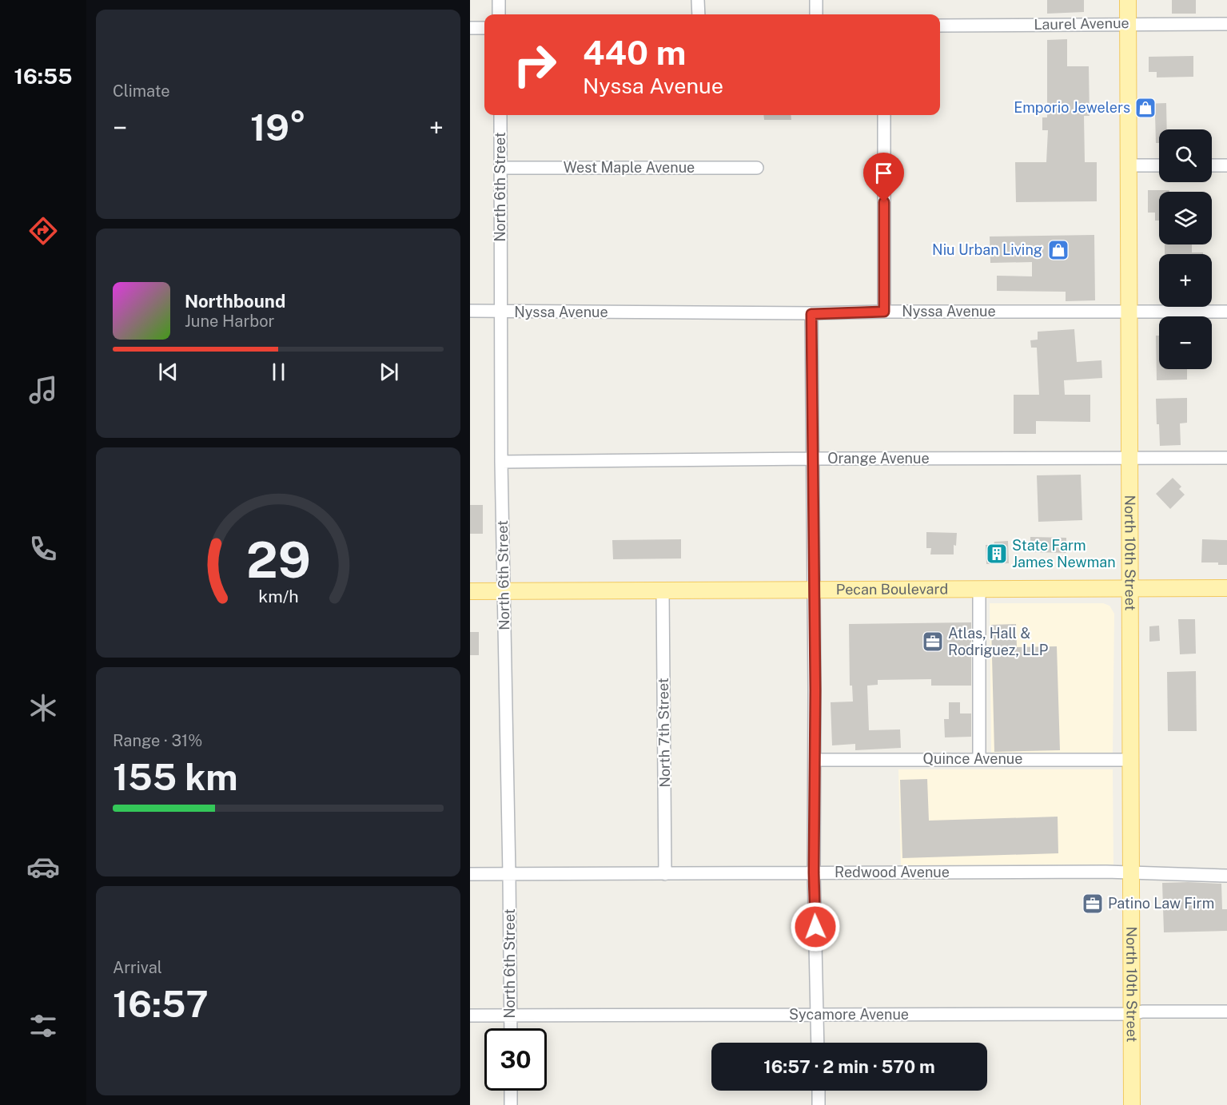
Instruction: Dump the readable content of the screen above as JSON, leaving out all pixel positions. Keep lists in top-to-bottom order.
{
  "streets": {
    "main road": ["North 10th Street", "Pecan Boulevard"],
    "street": [
      "Laurel Avenue",
      "West Maple Avenue",
      "North 6th Street",
      "Nyssa Avenue",
      "Orange Avenue",
      "North 7th Street",
      "Quince Avenue",
      "Redwood Avenue",
      "Sycamore Avenue"
    ]
  },
  "crossings": [
    ["Laurel Avenue", "North 10th Street"],
    ["West Maple Avenue", "North 6th Street"],
    ["North 6th Street", "Nyssa Avenue"],
    ["North 6th Street", "Orange Avenue"],
    ["North 6th Street", "Pecan Boulevard"],
    ["North 6th Street", "Redwood Avenue"],
    ["North 6th Street", "Sycamore Avenue"],
    ["Nyssa Avenue", "North 10th Street"],
    ["Orange Avenue", "North 10th Street"],
    ["North 10th Street", "Pecan Boulevard"],
    ["North 10th Street", "Quince Avenue"],
    ["North 10th Street", "Redwood Avenue"],
    ["North 10th Street", "Sycamore Avenue"],
    ["Pecan Boulevard", "North 7th Street"],
    ["North 7th Street", "Redwood Avenue"]
  ],
  "places": {
    "shop": ["Emporio Jewelers", "Niu Urban Living"],
    "building": ["State Farm James Newman"],
    "office": ["Atlas, Hall & Rodriguez, LLP", "Patino Law Firm"]
  },
  "page": {
    "tabs": "16:55",
    "tile": [
      "Climate",
      ["Range · 31%", "155 km"],
      ["Arrival", "16:57"]
    ],
    "turn": ["440 m", "Nyssa Avenue"],
    "heat": ["−", "19°", "+"],
    "map_buttons": ["+", "−"],
    "song": ["Northbound", "June Harbor"],
    "limit": "30",
    "trip": "16:57 · 2 min · 570 m",
    "gauge": ["29", "km/h"]
  }
}
